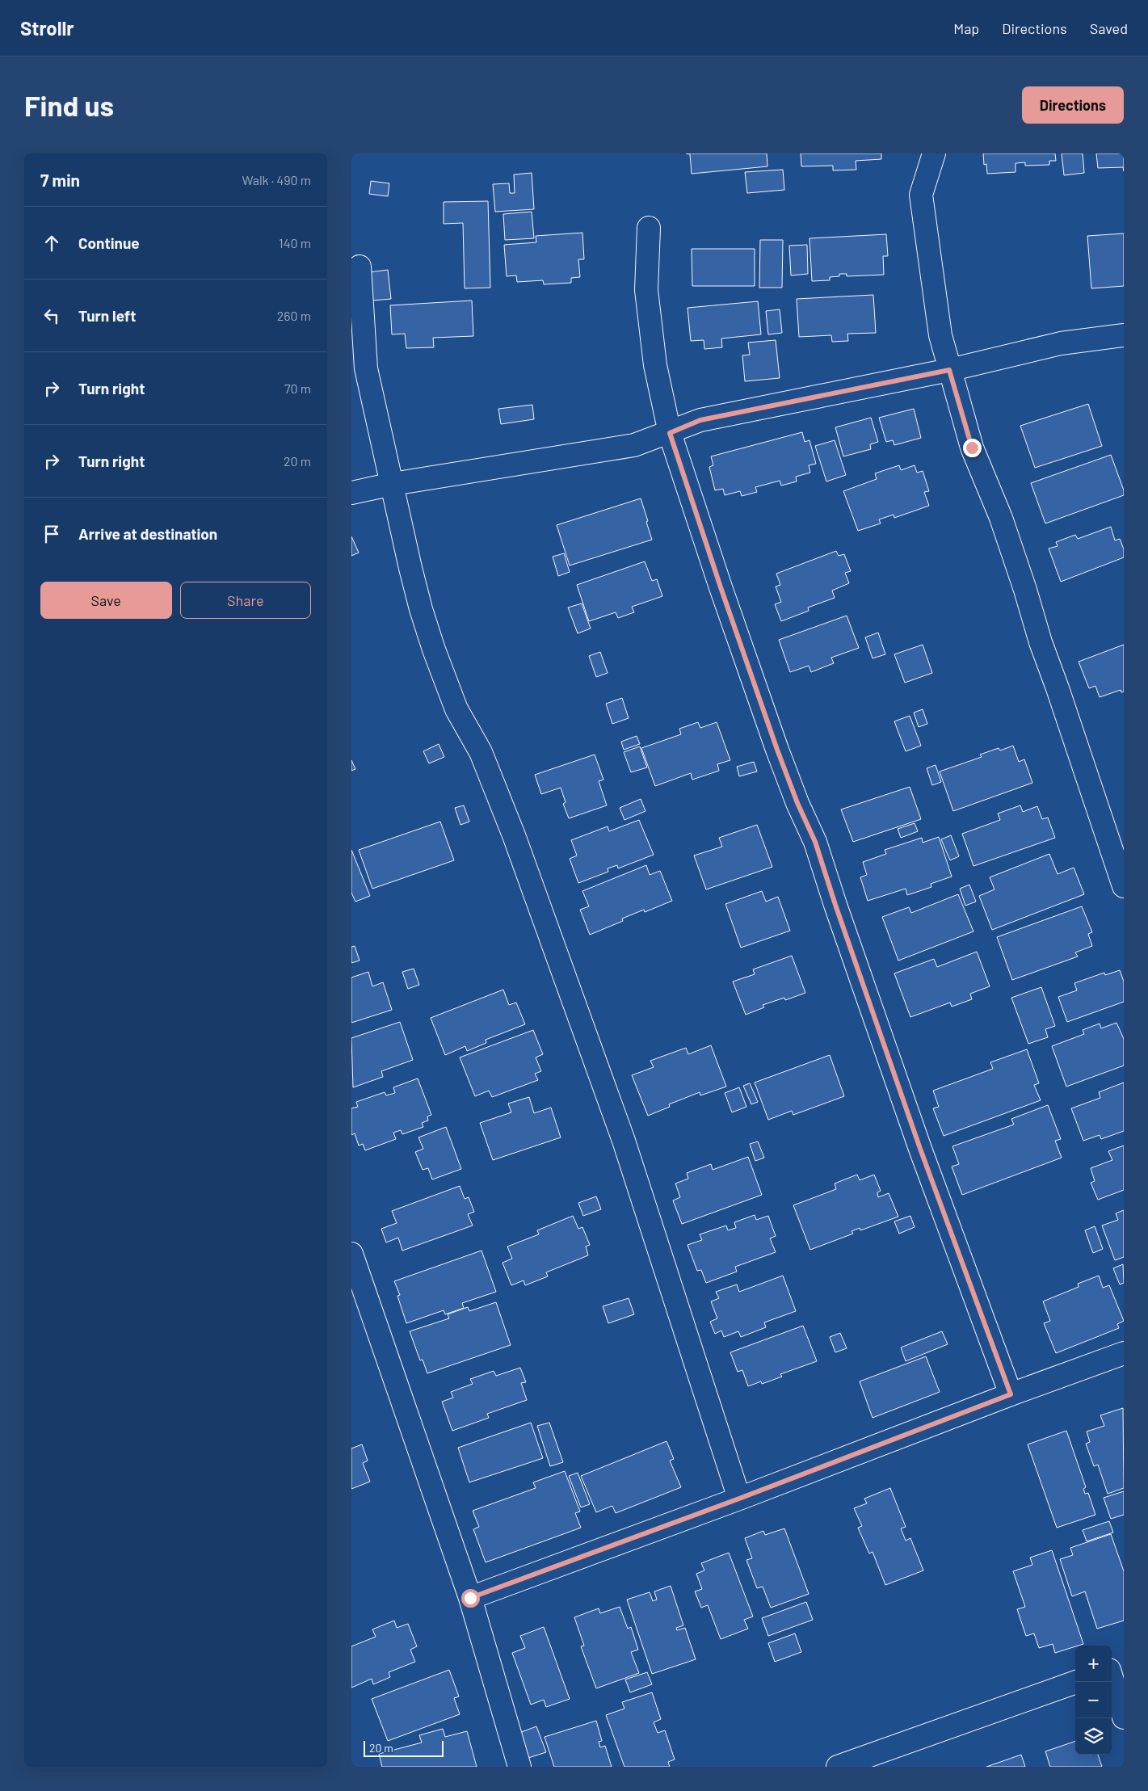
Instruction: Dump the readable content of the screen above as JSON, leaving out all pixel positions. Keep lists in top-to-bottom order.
{
  "scale_bar": "20 m",
  "page": {
    "header": "Strollr",
    "nav": ["Map", "Directions", "Saved"],
    "buttons": [
      "Directions",
      ["Save", "Share"]
    ],
    "title": "Find us",
    "heading": ["7 min", "Walk · 490 m"],
    "list": [
      ["Continue", "140 m"],
      ["Turn left", "260 m"],
      ["Turn right", "70 m"],
      ["Turn right", "20 m"],
      "Arrive at destination"
    ],
    "map_buttons": ["+", "−"],
    "scale": "20 m"
  }
}
